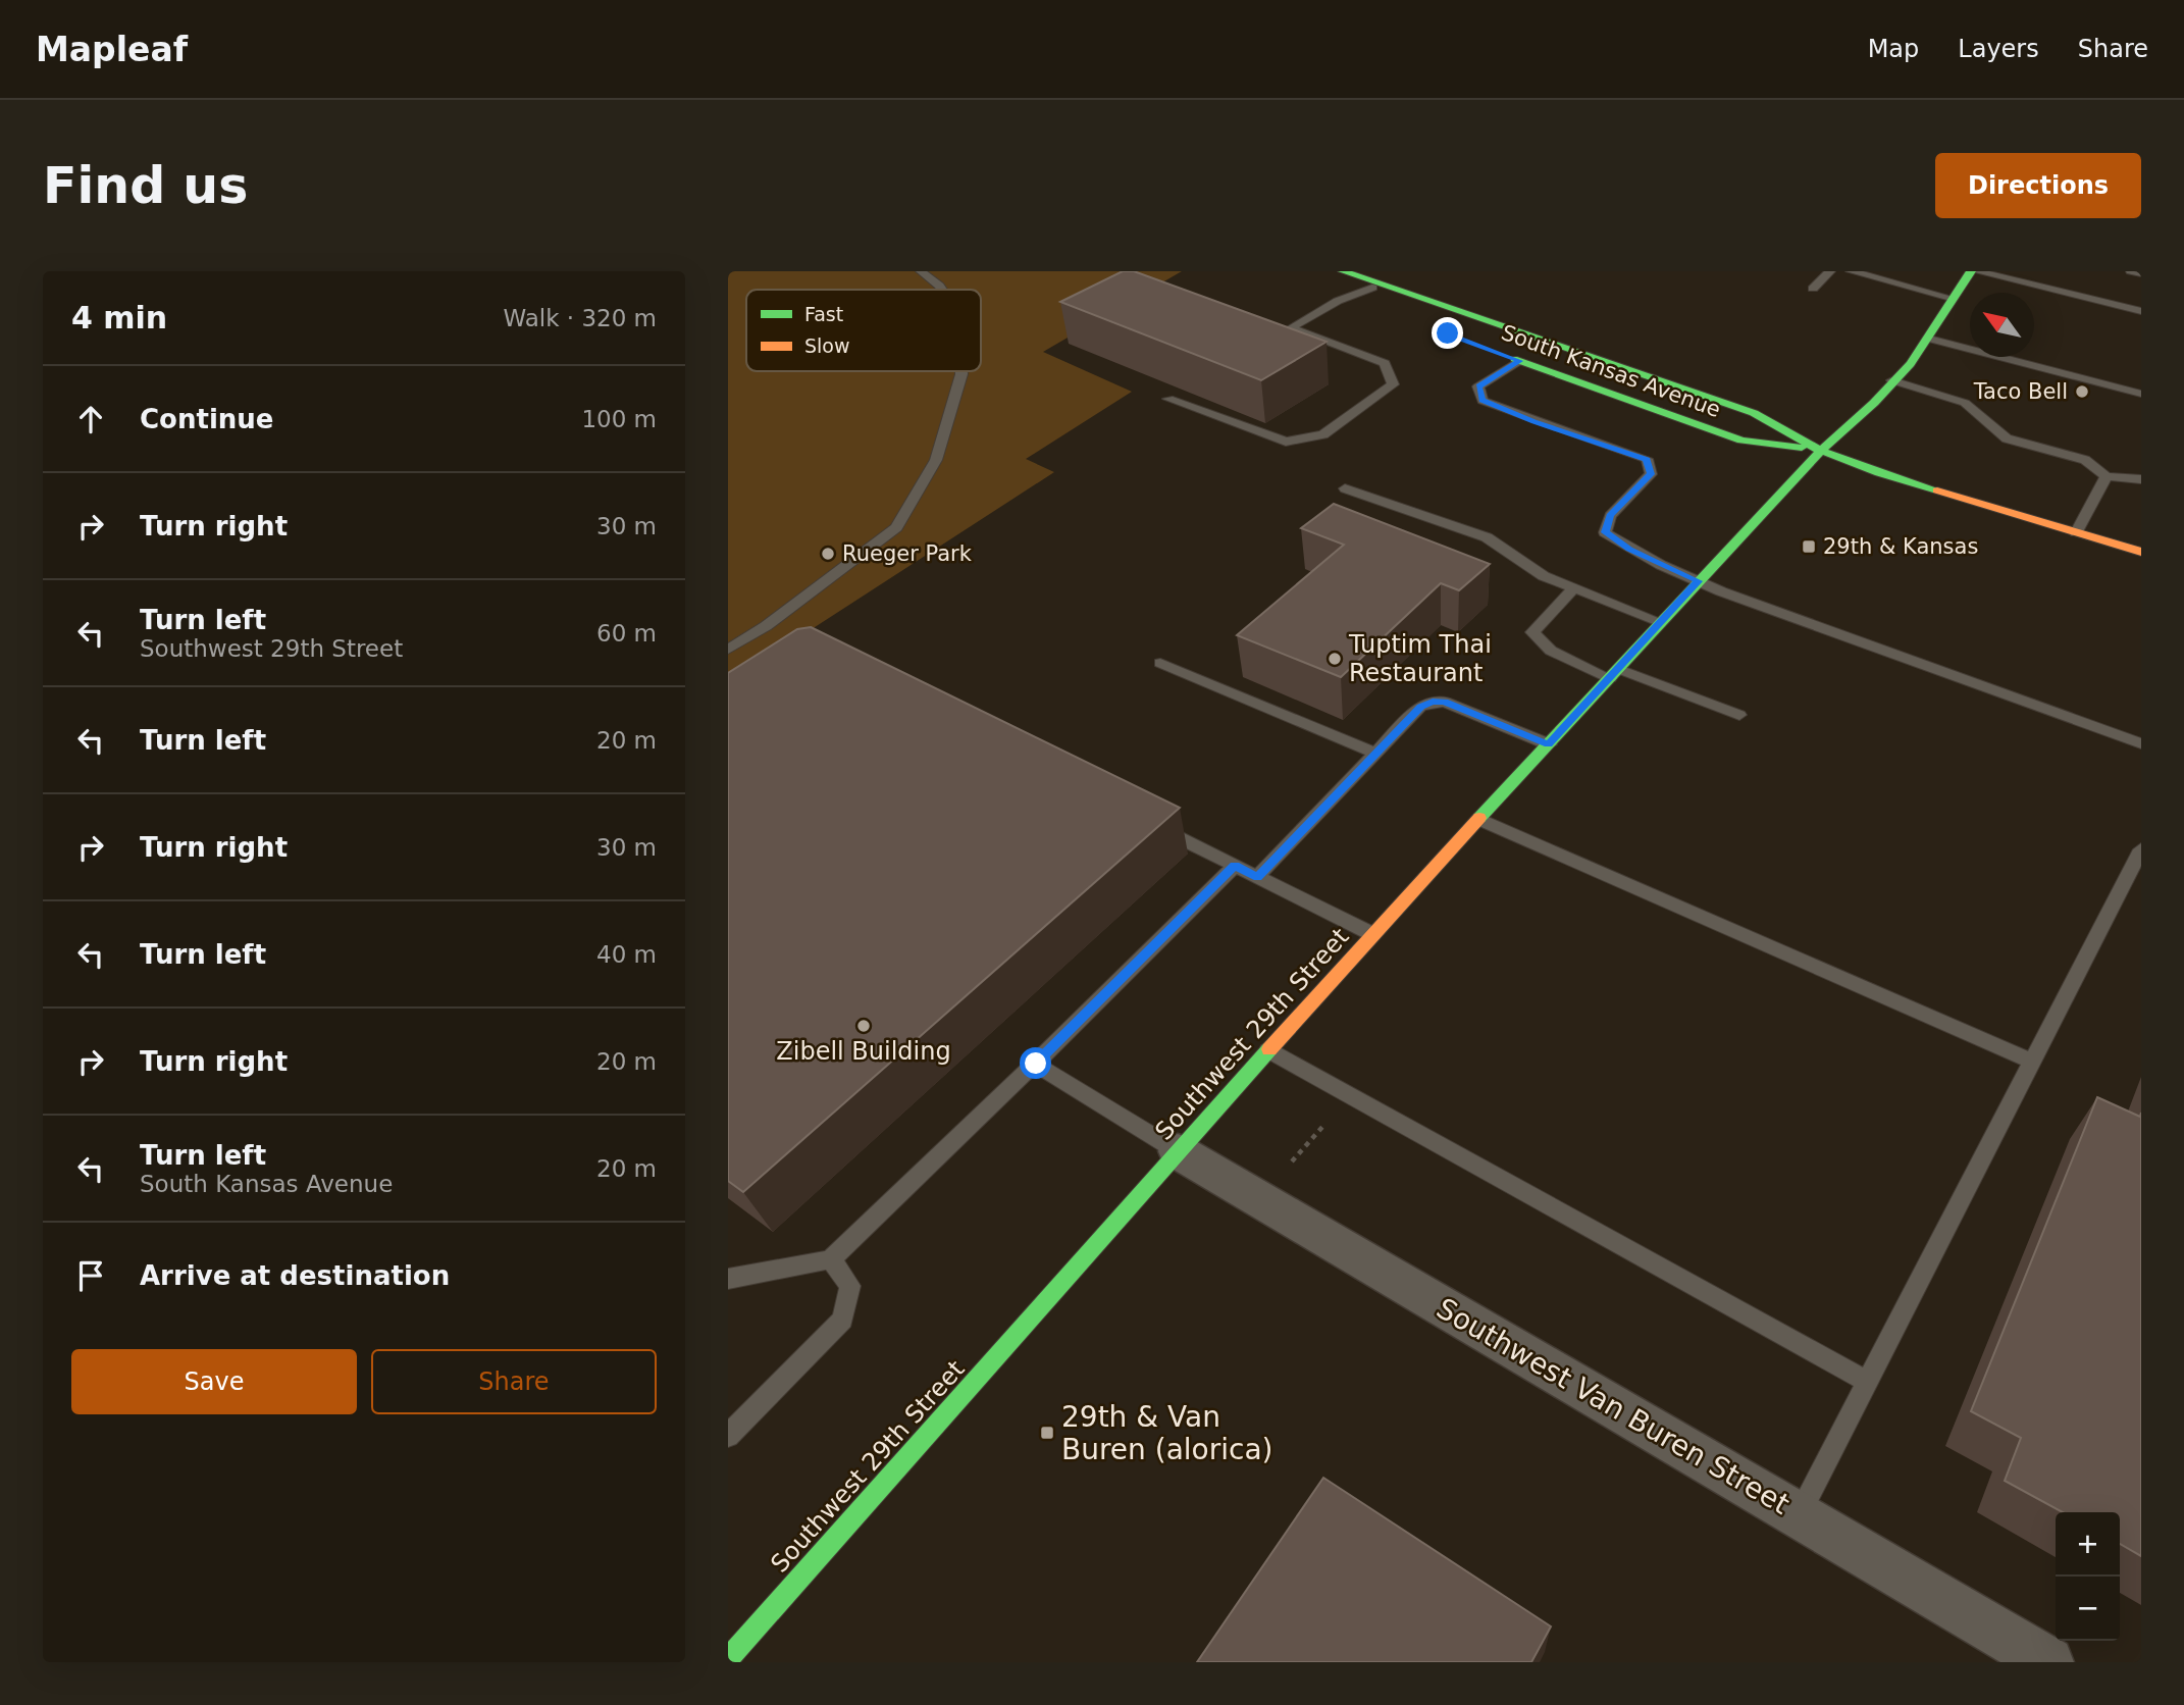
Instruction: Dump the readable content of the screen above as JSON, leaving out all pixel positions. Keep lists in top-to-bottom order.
{
  "streets": {
    "main road": ["South Kansas Avenue", "Southwest 29th Street"],
    "street": ["Southwest Van Buren Street"]
  },
  "crossings": [
    ["South Kansas Avenue", "Southwest 29th Street"],
    ["Southwest 29th Street", "Southwest Van Buren Street"]
  ],
  "places": {
    "other": [
      "Taco Bell",
      "Rueger Park",
      "Tuptim Thai Restaurant",
      "Zibell Building"
    ],
    "transit": ["29th & Kansas", "29th & Van Buren (alorica)"]
  },
  "legend": ["Fast", "Slow"],
  "north": "top left",
  "page": {
    "header": "Mapleaf",
    "nav": ["Map", "Layers", "Share"],
    "buttons": [
      "Directions",
      ["Save", "Share"]
    ],
    "title": "Find us",
    "heading": ["4 min", "Walk · 320 m"],
    "list": [
      ["Continue", "100 m"],
      ["Turn right", "30 m"],
      ["Turn left", "Southwest 29th Street", "60 m"],
      ["Turn left", "20 m"],
      ["Turn right", "30 m"],
      ["Turn left", "40 m"],
      ["Turn right", "20 m"],
      ["Turn left", "South Kansas Avenue", "20 m"],
      "Arrive at destination"
    ],
    "map_buttons": ["+", "−"]
  }
}
